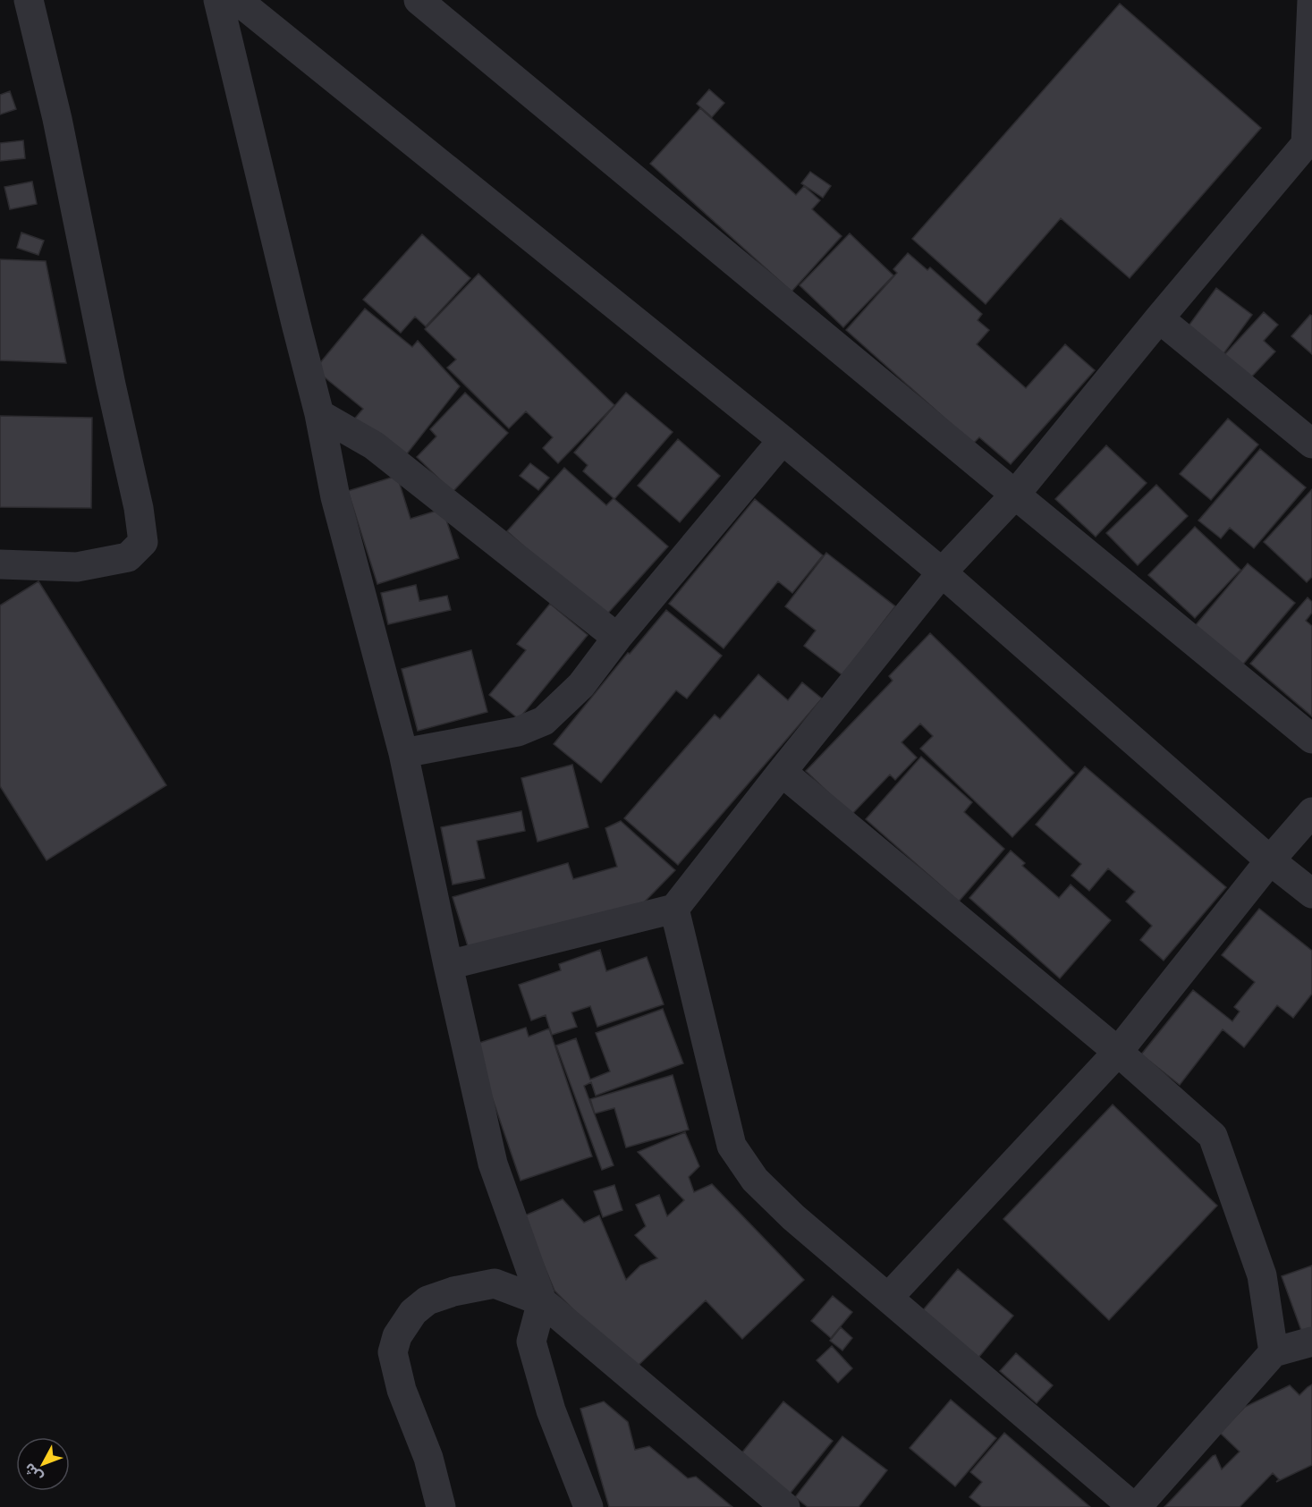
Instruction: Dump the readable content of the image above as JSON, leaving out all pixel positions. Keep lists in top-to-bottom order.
{
  "north": "bottom left"
}
